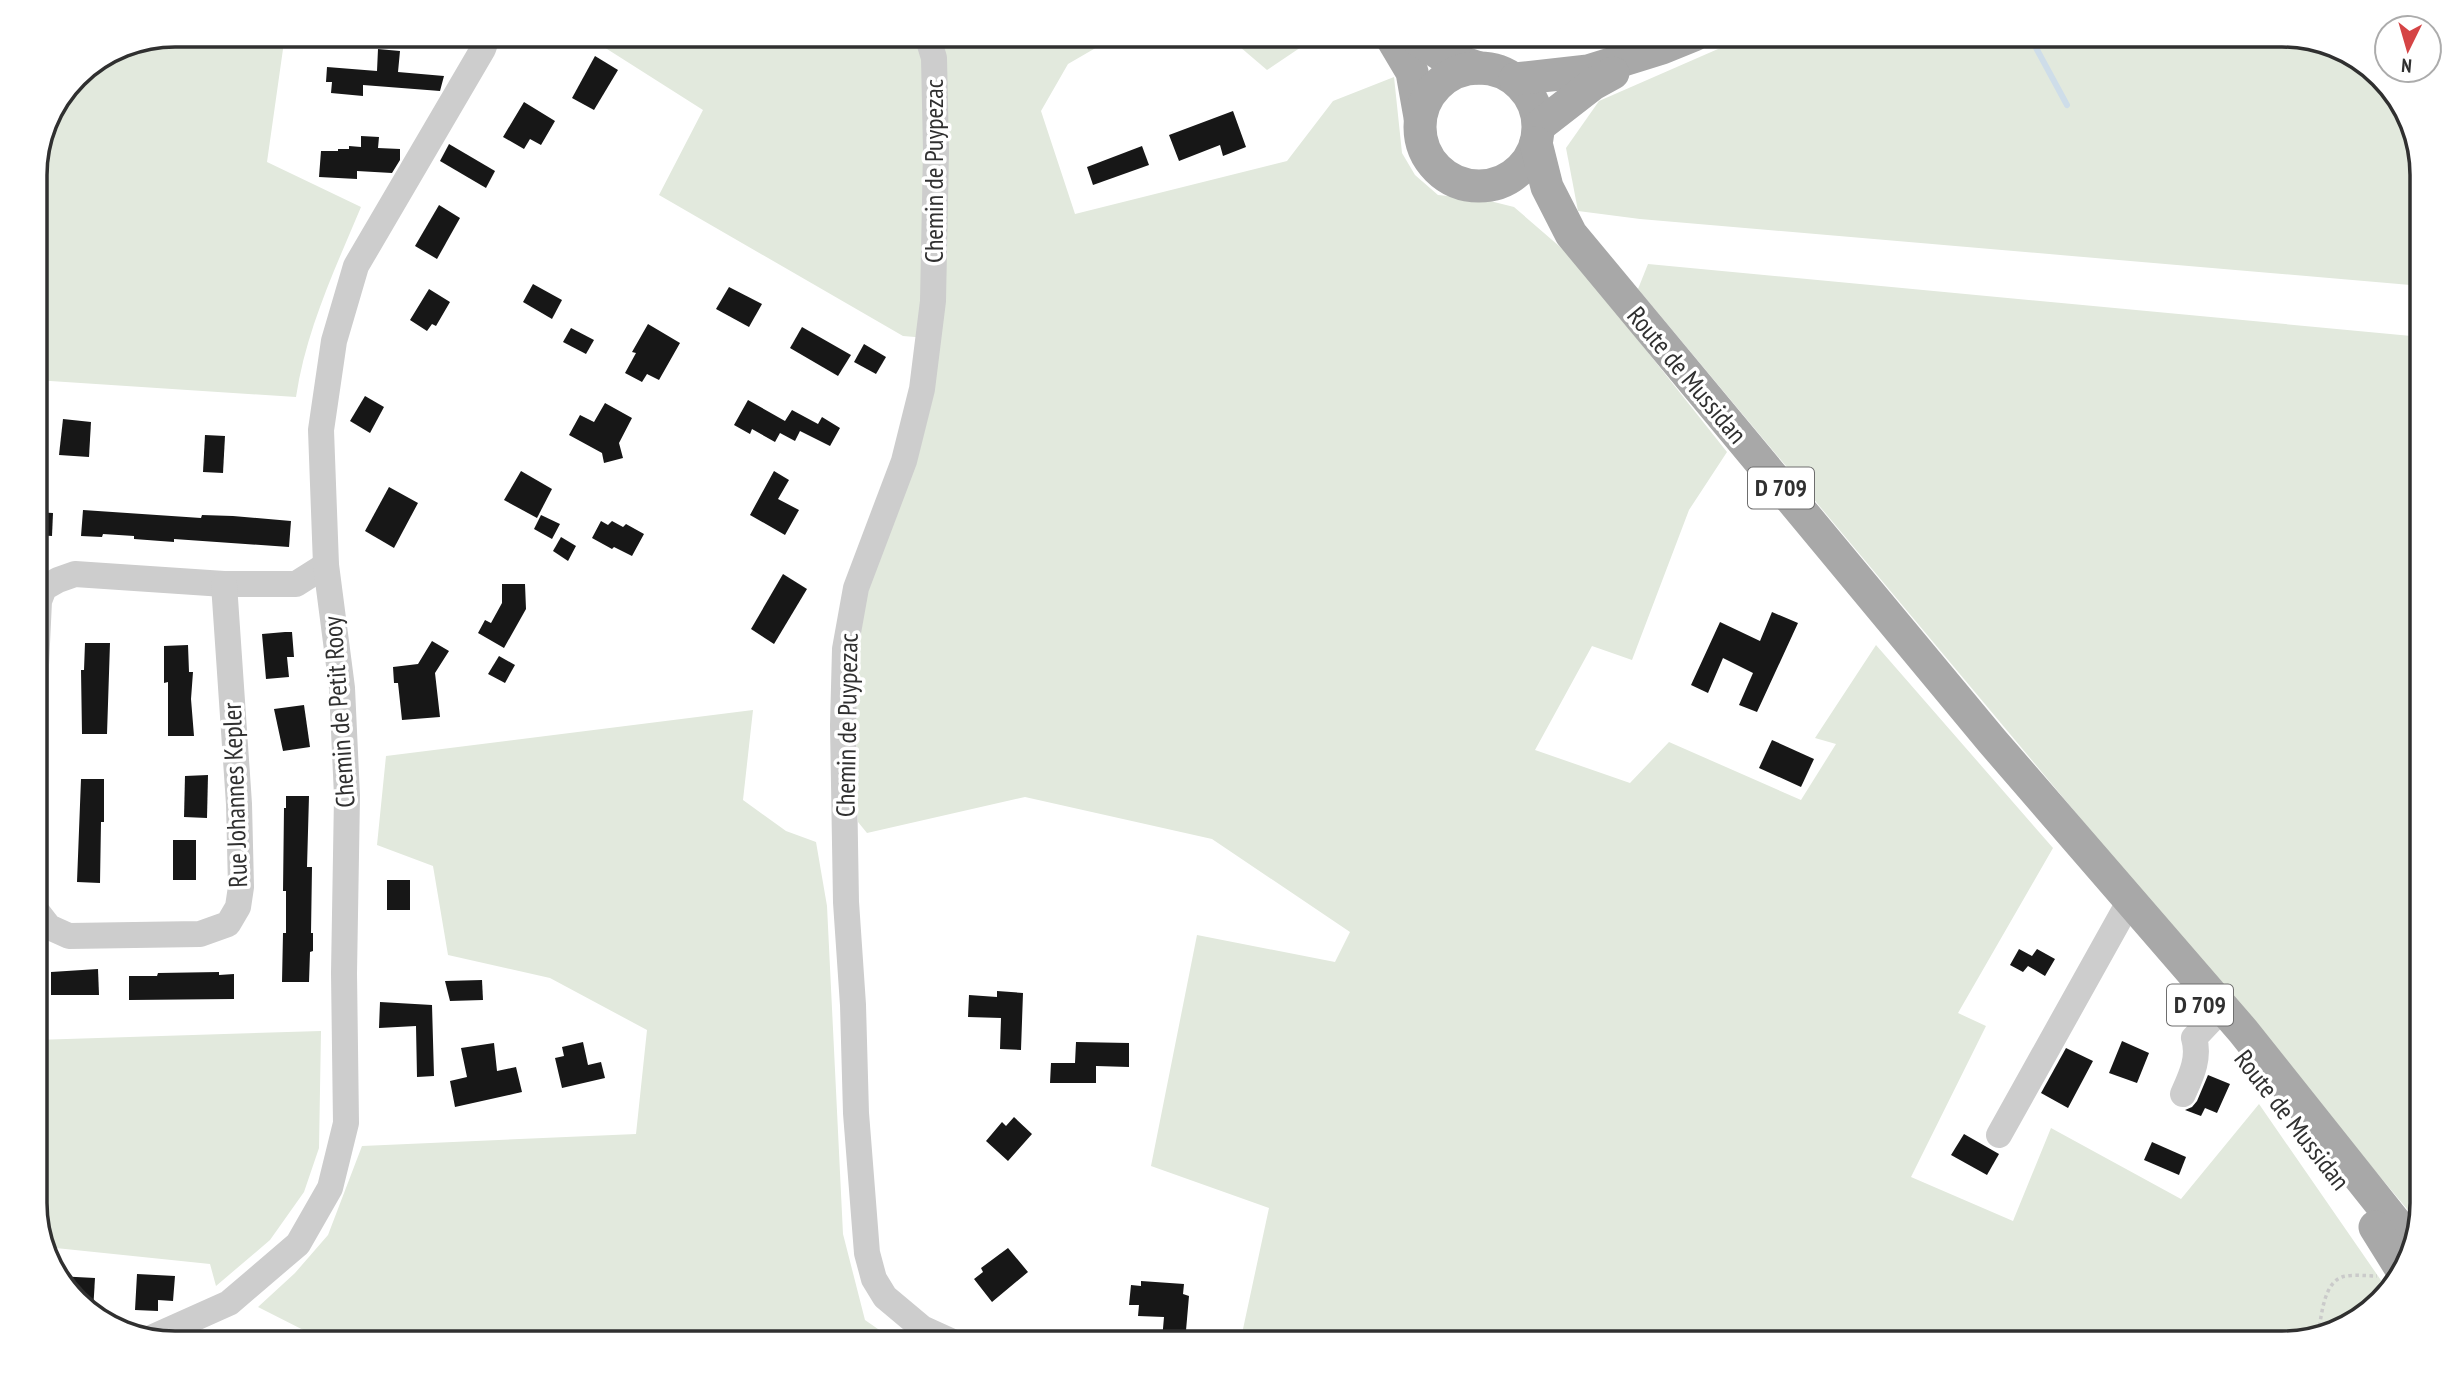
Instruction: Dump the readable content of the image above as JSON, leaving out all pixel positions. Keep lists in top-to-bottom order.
{
  "streets": {
    "main road": ["Route de Mussidan", "D 709"],
    "street": ["Chemin de Puypezac", "Chemin de Petit Rooy", "Rue Johannes Kepler"]
  },
  "north": "bottom"
}
